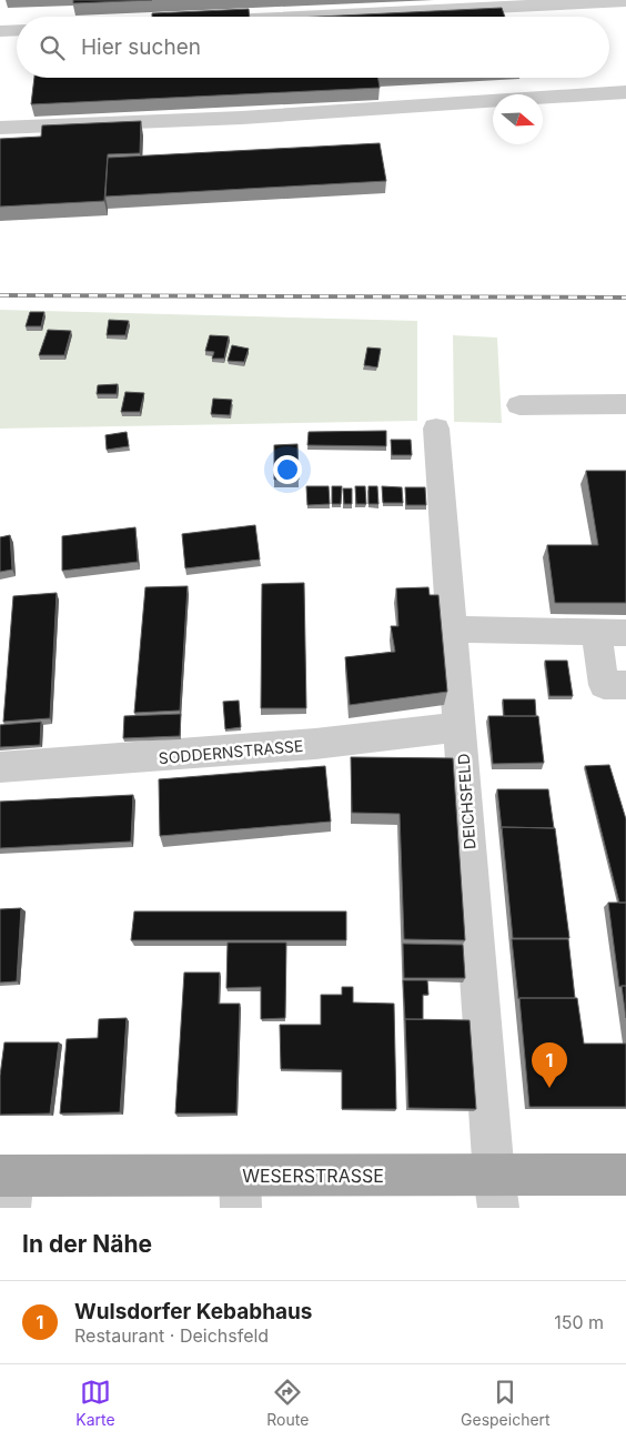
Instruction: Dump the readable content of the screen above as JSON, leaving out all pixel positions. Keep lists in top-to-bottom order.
{
  "streets": {
    "main road": ["WESERSTRASSE"],
    "street": ["SODDERNSTRASSE", "DEICHSFELD"]
  },
  "crossings": [
    ["SODDERNSTRASSE", "DEICHSFELD"],
    ["DEICHSFELD", "WESERSTRASSE"]
  ],
  "north": "right",
  "page": {
    "search": "Hier suchen",
    "pins": "1",
    "heading": "In der Nähe",
    "list": [
      {
        "mark": "1",
        "name": "Wulsdorfer Kebabhaus",
        "note": "Restaurant · Deichsfeld",
        "value": "150 m"
      }
    ],
    "nav": ["Karte", "Route", "Gespeichert"]
  }
}
